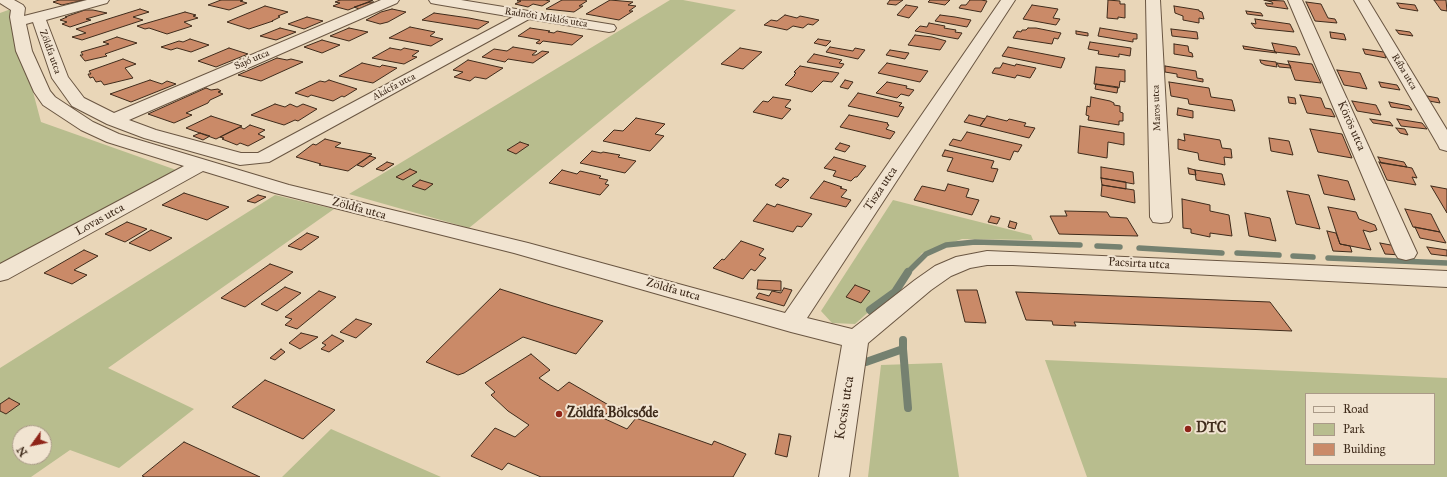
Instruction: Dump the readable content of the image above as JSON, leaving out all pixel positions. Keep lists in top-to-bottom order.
{
  "streets": {
    "street": [
      "Radnóti Miklós utca",
      "Zöldfa utca",
      "Sajó utca",
      "Rába utca",
      "Akácfa utca",
      "Maros utca",
      "Körös utca",
      "Tisza utca",
      "Lovas utca",
      "Pacsirta utca",
      "Kocsis utca"
    ]
  },
  "crossings": [
    ["Radnóti Miklós utca", "Akácfa utca"],
    ["Zöldfa utca", "Sajó utca"],
    ["Zöldfa utca", "Akácfa utca"],
    ["Zöldfa utca", "Tisza utca"],
    ["Zöldfa utca", "Lovas utca"],
    ["Pacsirta utca", "Kocsis utca"]
  ],
  "places": ["Zöldfa Bölcsőde", "DTC"],
  "legend": ["Road", "Park", "Building"],
  "north": "bottom left"
}
